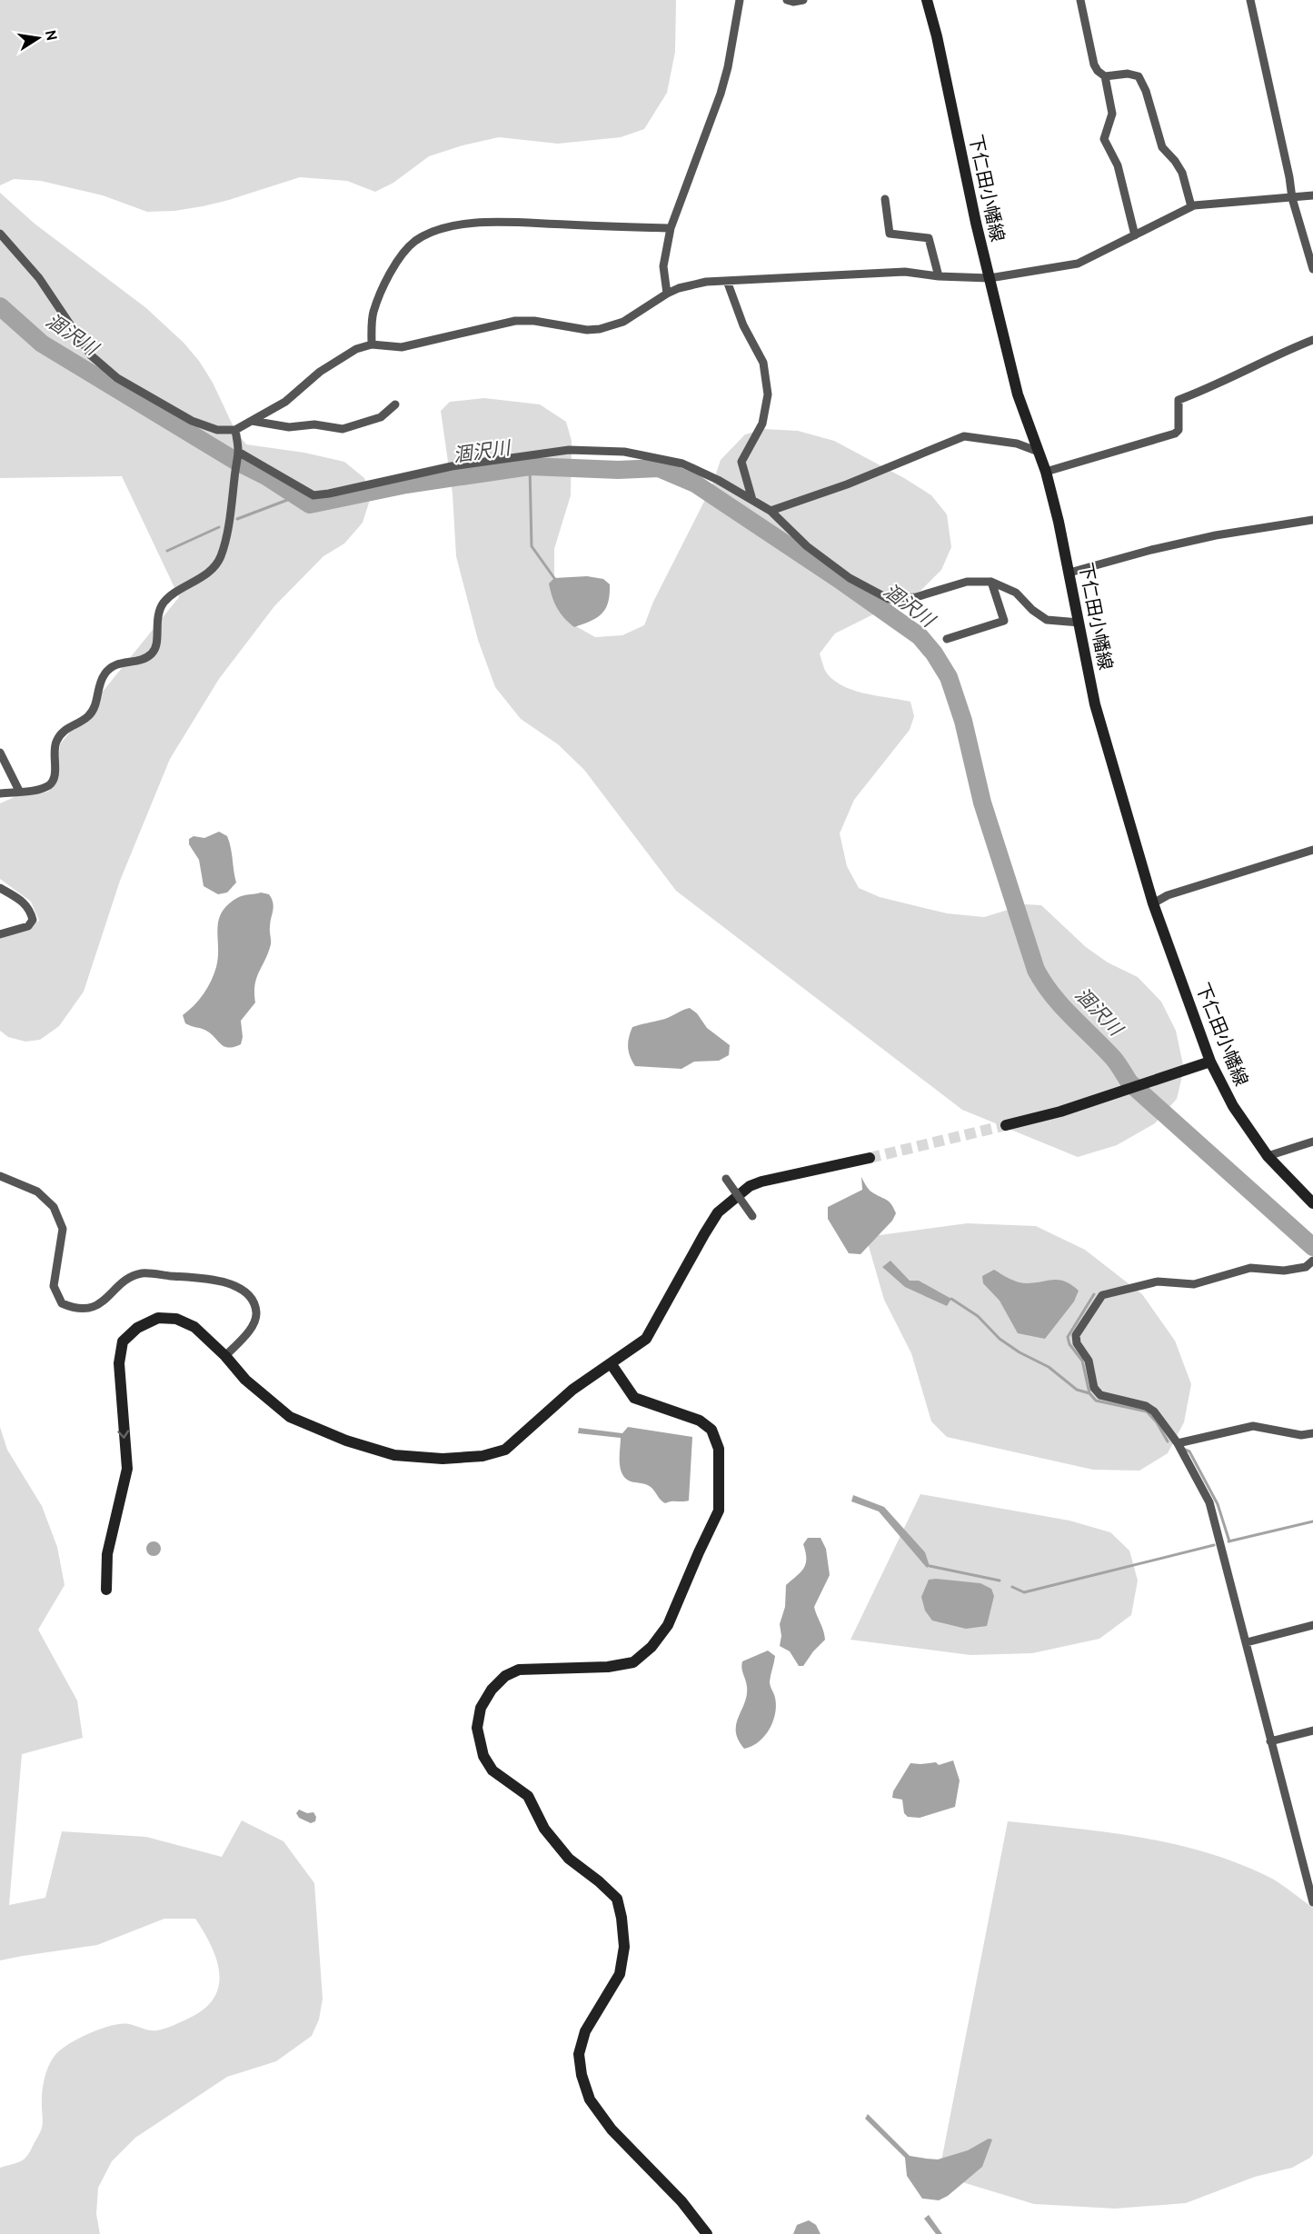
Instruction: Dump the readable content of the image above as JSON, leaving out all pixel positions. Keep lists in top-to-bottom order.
{
  "streets": {
    "street": ["下仁田小幡線"]
  },
  "water": ["涸沢川"],
  "north": "right"
}
